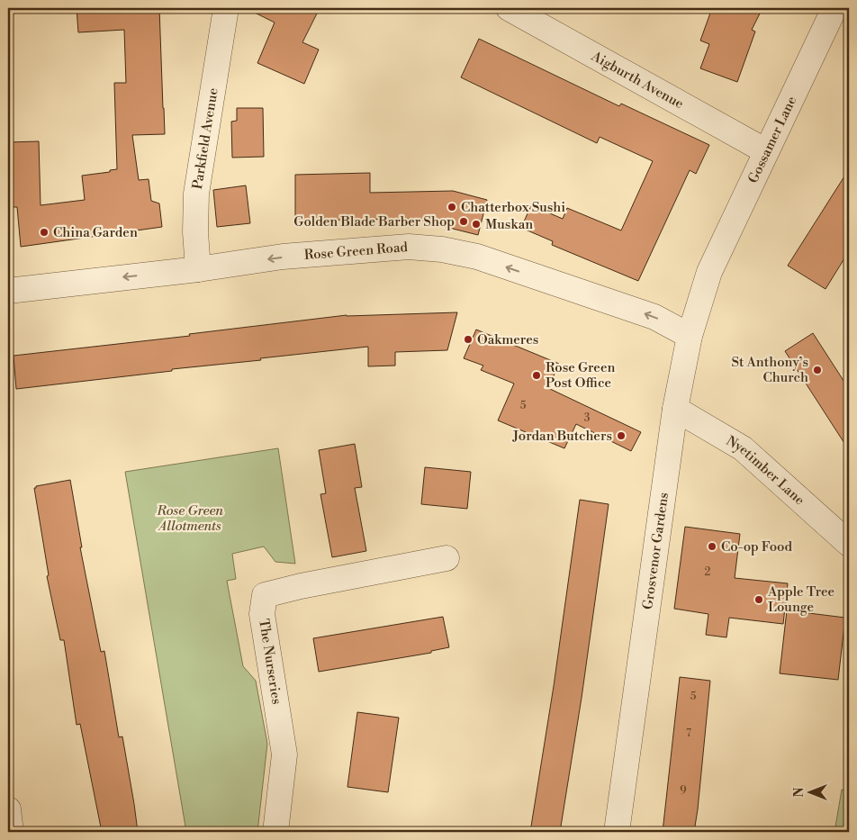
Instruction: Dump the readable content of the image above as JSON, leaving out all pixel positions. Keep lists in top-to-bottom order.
{
  "streets": {
    "street": [
      "Aigburth Avenue",
      "Parkfield Avenue",
      "Gossamer Lane",
      "Rose Green Road",
      "Nyetimber Lane",
      "Grosvenor Gardens",
      "The Nurseries"
    ]
  },
  "crossings": [
    ["Aigburth Avenue", "Gossamer Lane"],
    ["Parkfield Avenue", "Rose Green Road"],
    ["Gossamer Lane", "Grosvenor Gardens"],
    ["Rose Green Road", "Grosvenor Gardens"],
    ["Nyetimber Lane", "Grosvenor Gardens"]
  ],
  "one_way": ["Rose Green Road"],
  "parks": ["Rose Green Allotments"],
  "places": [
    "Chatterbox Sushi",
    "Golden Blade Barber Shop",
    "Muskan",
    "China Garden",
    "Oakmeres",
    "St Anthony’s Church",
    "Rose Green Post Office",
    "Jordan Butchers",
    "Co-op Food",
    "Apple Tree Lounge"
  ],
  "house_numbers": [
    "5",
    "3",
    "2",
    "5",
    "7",
    "9"
  ],
  "north": "left"
}
